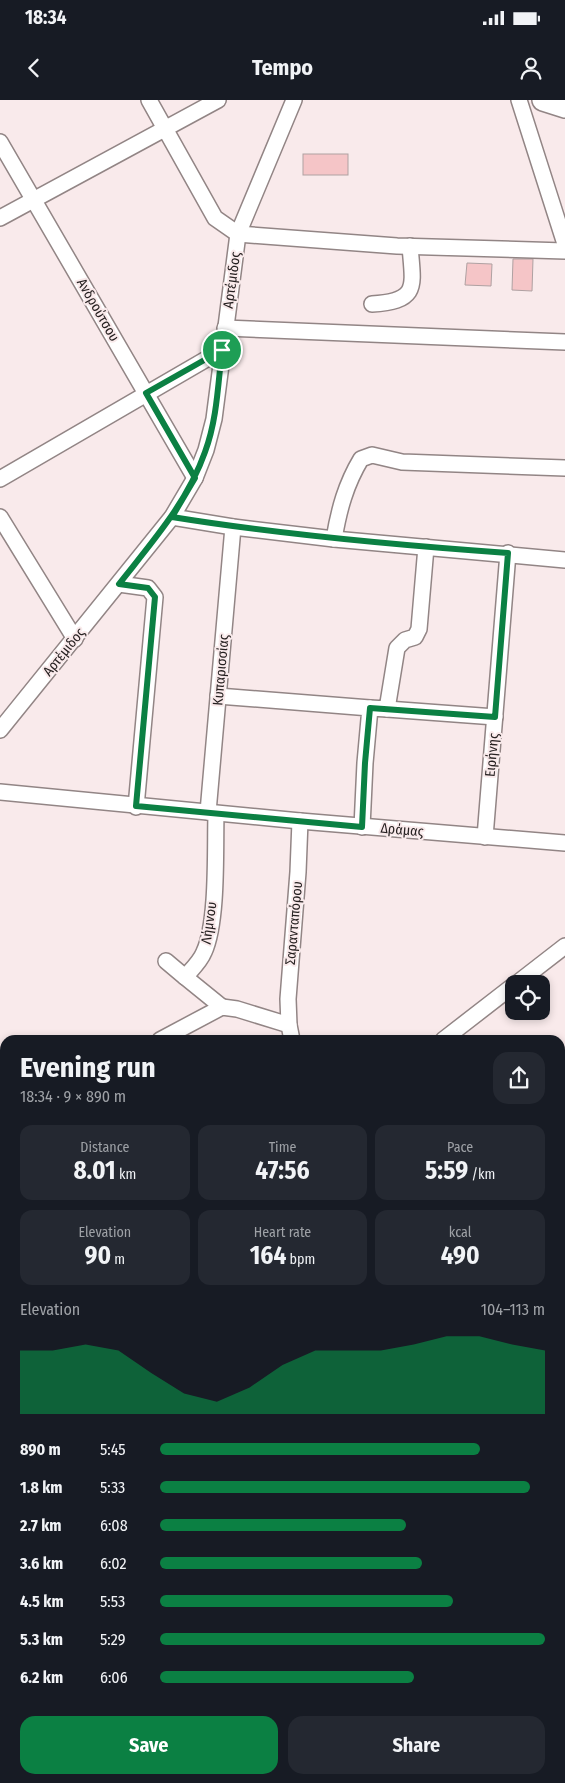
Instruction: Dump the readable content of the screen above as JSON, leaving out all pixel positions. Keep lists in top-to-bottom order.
{
  "streets": {
    "street": [
      "Αρτέμιδος",
      "Ανδρούτσου",
      "Κυπαρισσίας",
      "Ειρήνης",
      "Δράμας",
      "Λήμνου",
      "Σαρανταπόρου"
    ]
  },
  "crossings": [
    ["Αρτέμιδος", "Ανδρούτσου"],
    ["Κυπαρισσίας", "Δράμας"],
    ["Κυπαρισσίας", "Λήμνου"],
    ["Ειρήνης", "Δράμας"],
    ["Δράμας", "Λήμνου"],
    ["Δράμας", "Σαρανταπόρου"]
  ],
  "page": {
    "status": "18:34",
    "header": "Tempo",
    "heading": ["Evening run", "18:34 · 9 × 890 m"],
    "stats": [
      ["Distance", "8.01 km"],
      ["Time", "47:56"],
      ["Pace", "5:59 /km"],
      ["Elevation", "90 m"],
      ["Heart rate", "164 bpm"],
      ["kcal", "490"]
    ],
    "chart": ["Elevation", "104–113 m"],
    "list": [
      {
        "name": "890 m",
        "note": "5:45"
      },
      {
        "name": "1.8 km",
        "note": "5:33"
      },
      {
        "name": "2.7 km",
        "note": "6:08"
      },
      {
        "name": "3.6 km",
        "note": "6:02"
      },
      {
        "name": "4.5 km",
        "note": "5:53"
      },
      {
        "name": "5.3 km",
        "note": "5:29"
      },
      {
        "name": "6.2 km",
        "note": "6:06"
      }
    ],
    "buttons": ["Save", "Share"]
  }
}
